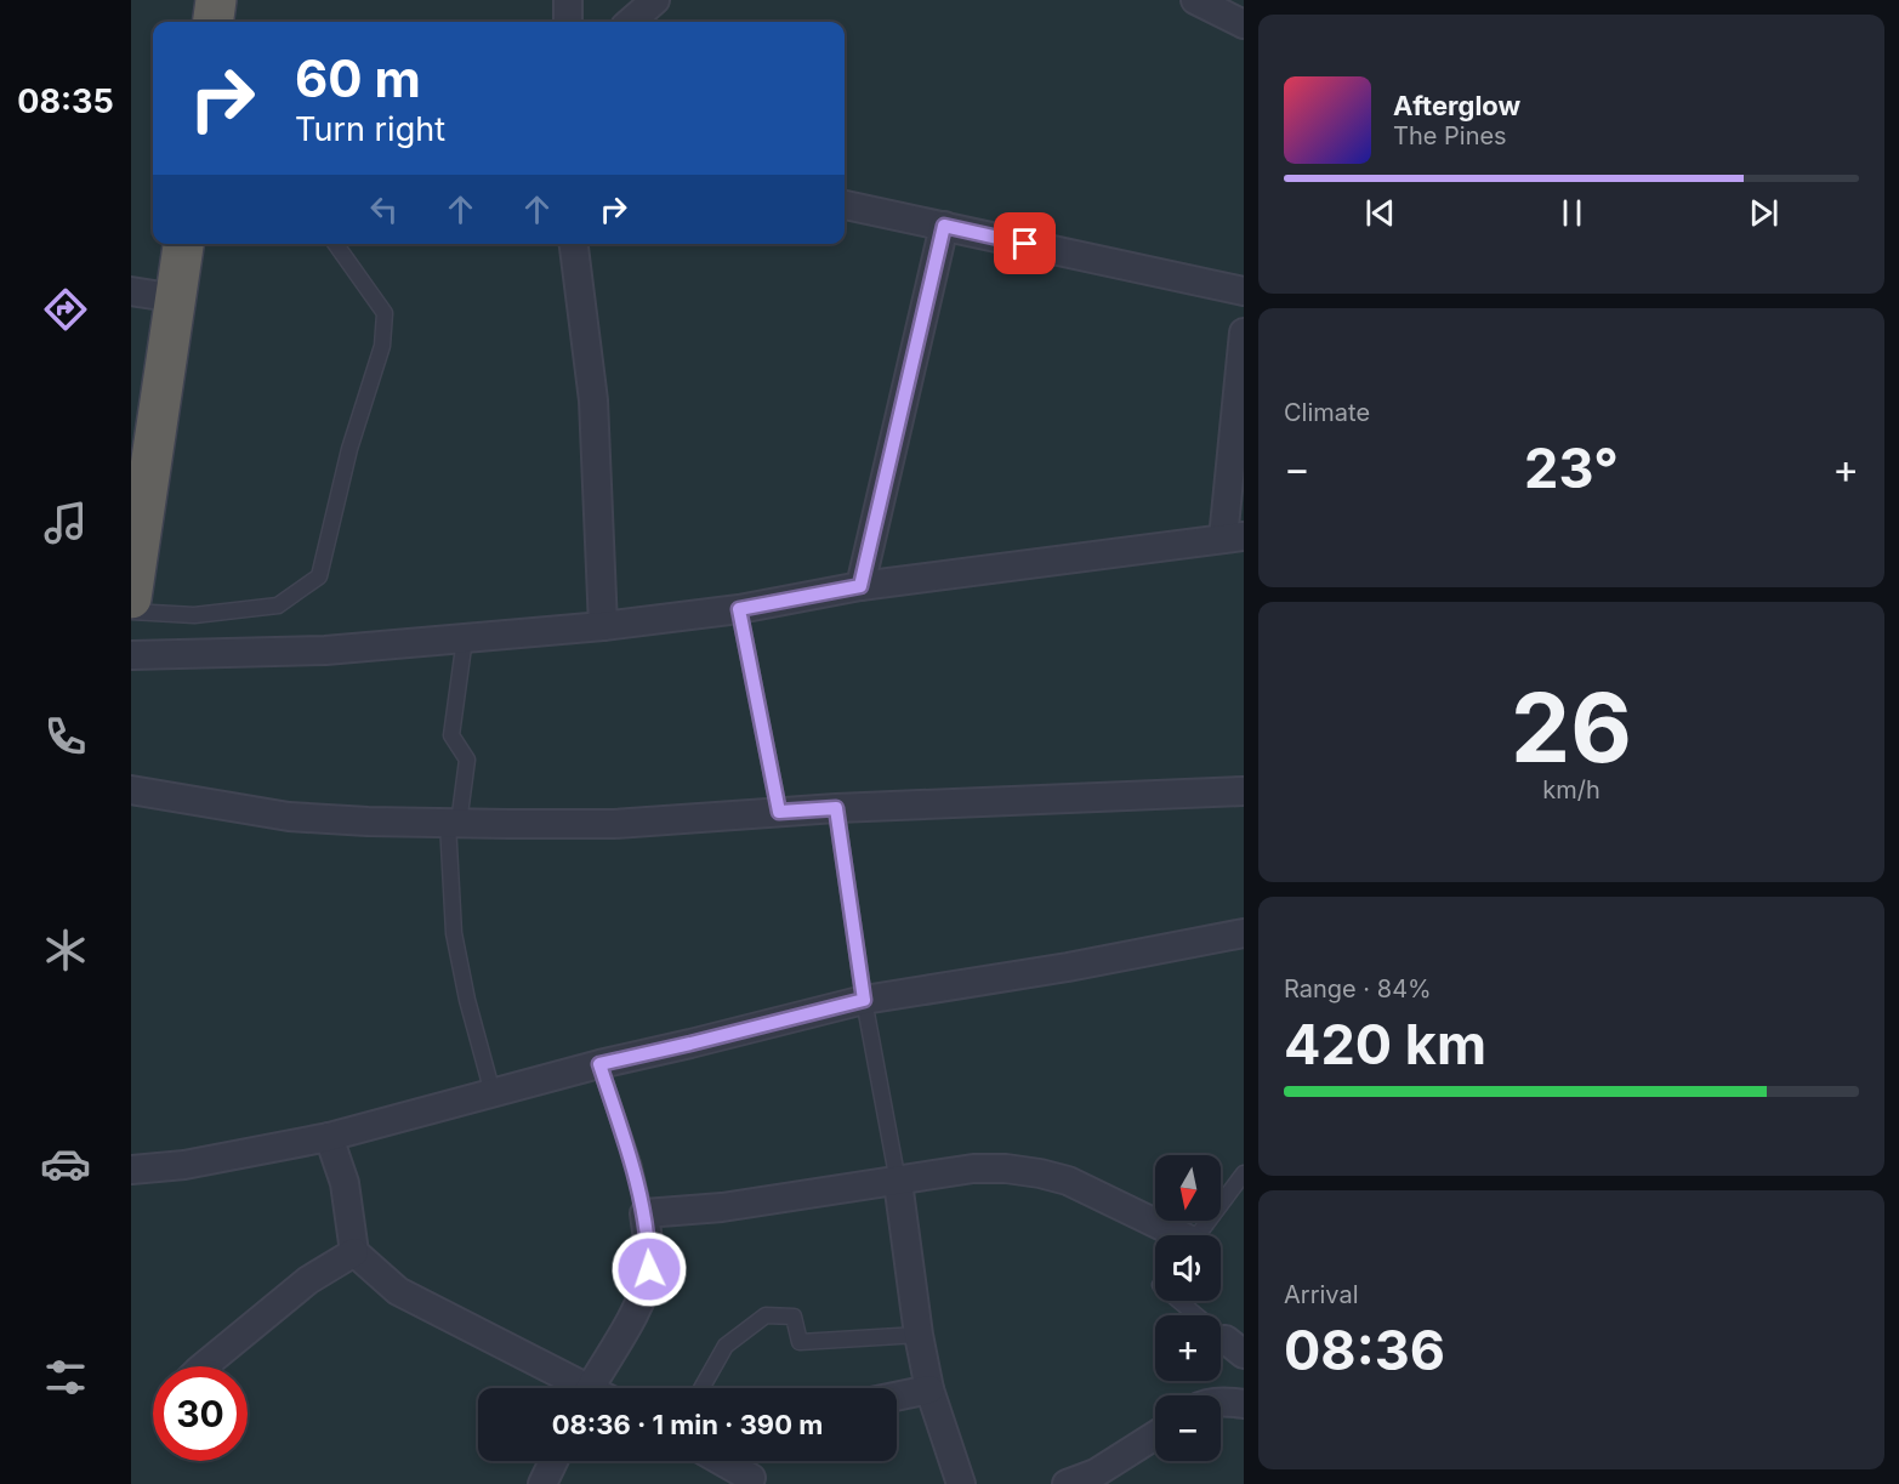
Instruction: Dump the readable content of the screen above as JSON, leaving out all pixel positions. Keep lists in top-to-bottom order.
{
  "north": "bottom",
  "page": {
    "tabs": "08:35",
    "turn": ["60 m", "Turn right"],
    "song": ["Afterglow", "The Pines"],
    "tile": [
      "Climate",
      ["26", "km/h"],
      ["Range · 84%", "420 km"],
      ["Arrival", "08:36"]
    ],
    "heat": ["−", "23°", "+"],
    "map_buttons": ["+", "−"],
    "limit": "30",
    "trip": "08:36 · 1 min · 390 m"
  }
}
